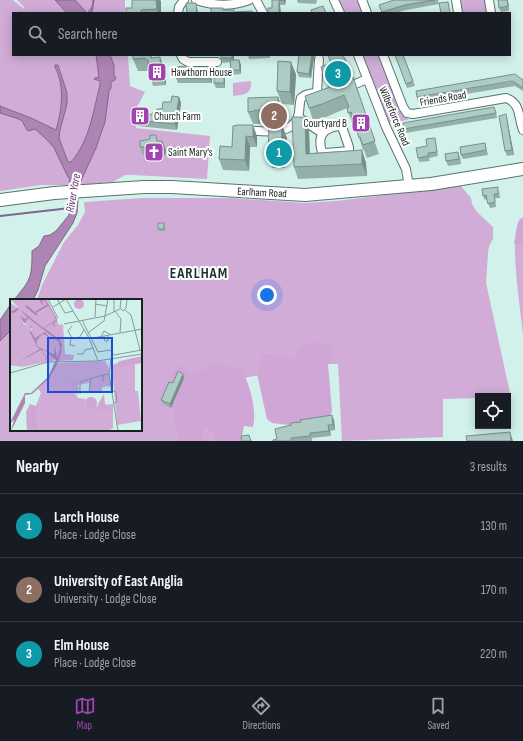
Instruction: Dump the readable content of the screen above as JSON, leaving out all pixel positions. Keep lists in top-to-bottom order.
{
  "streets": {
    "main road": ["Earlham Road"],
    "street": ["Friends Road", "Wilberforce Road"]
  },
  "crossings": [
    ["Wilberforce Road", "Earlham Road"]
  ],
  "districts": ["EARLHAM"],
  "water": ["River Yare"],
  "places": {
    "building": ["Hawthorn House", "Church Farm", "Courtyard B"],
    "church": ["Saint Mary's"]
  },
  "page": {
    "search": "Search here",
    "pins": ["3", "2", "1"],
    "heading": ["Nearby", "3 results"],
    "list": [
      {
        "mark": "1",
        "name": "Larch House",
        "note": "Place · Lodge Close",
        "value": "130 m"
      },
      {
        "mark": "2",
        "name": "University of East Anglia",
        "note": "University · Lodge Close",
        "value": "170 m"
      },
      {
        "mark": "3",
        "name": "Elm House",
        "note": "Place · Lodge Close",
        "value": "220 m"
      }
    ],
    "nav": ["Map", "Directions", "Saved"]
  }
}
